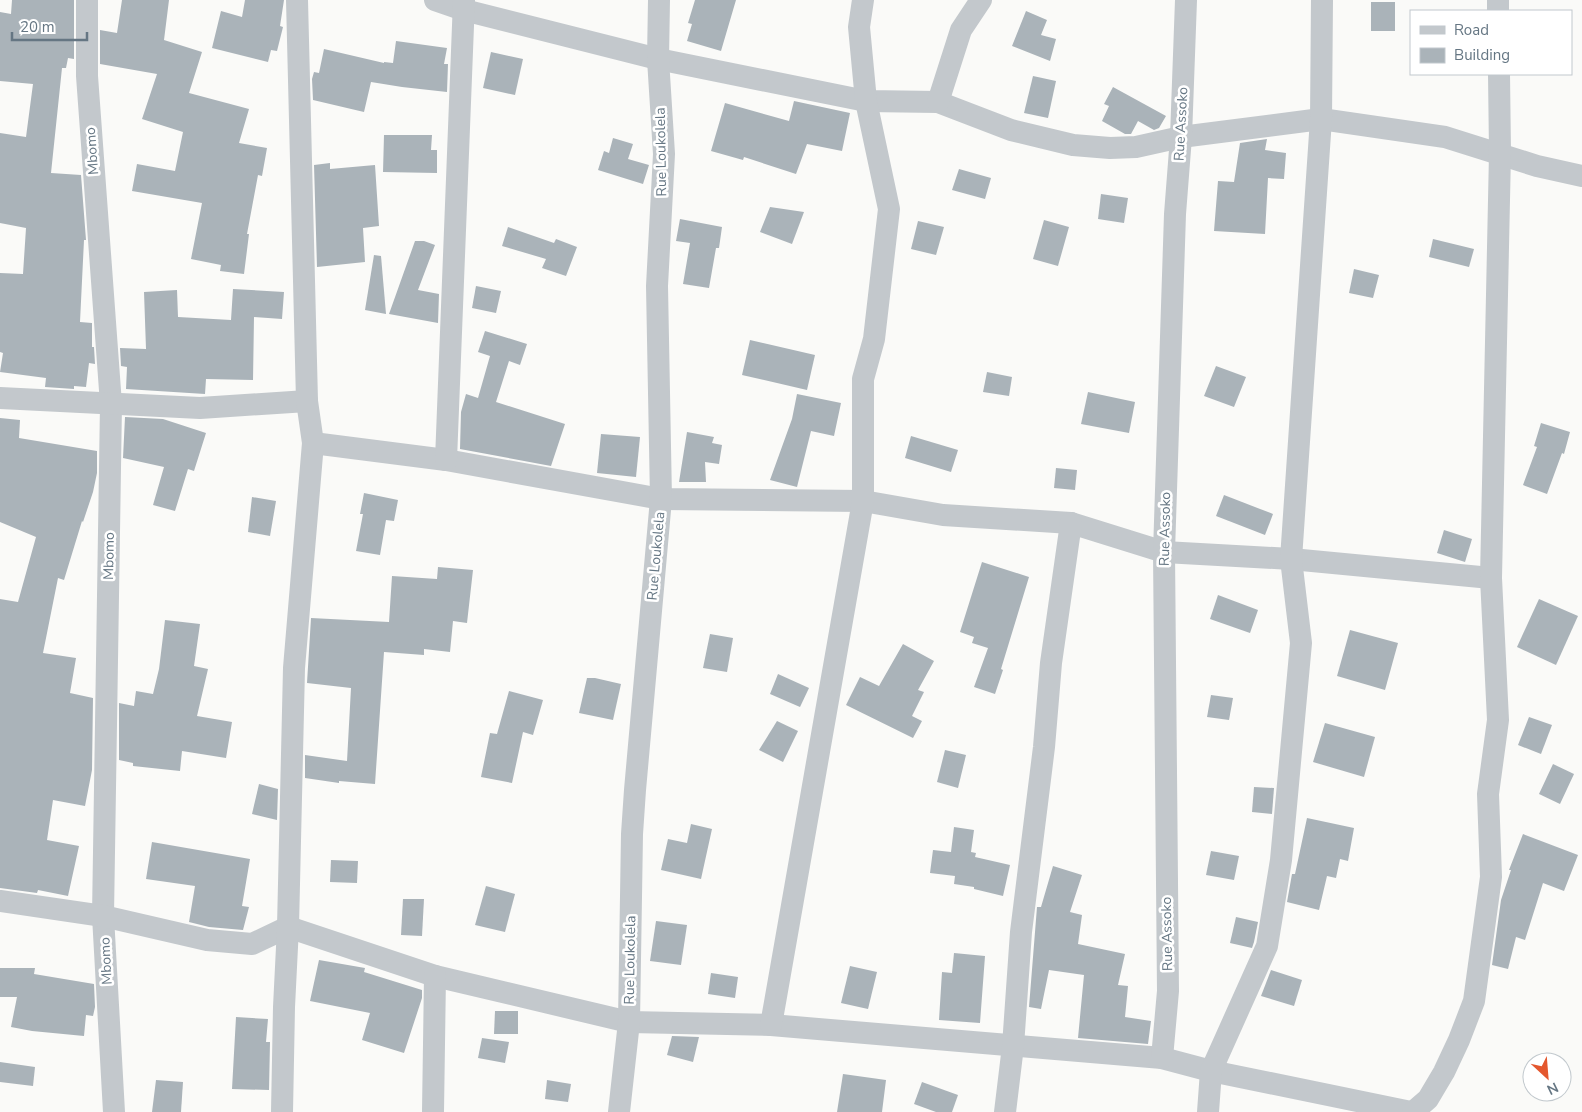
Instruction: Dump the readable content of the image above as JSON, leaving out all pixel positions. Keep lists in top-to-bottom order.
{
  "streets": {
    "street": ["Rue Assoko", "Mbomo", "Rue Loukolela"]
  },
  "legend": ["Road", "Building"],
  "scale_bar": "20 m",
  "north": "bottom right"
}
